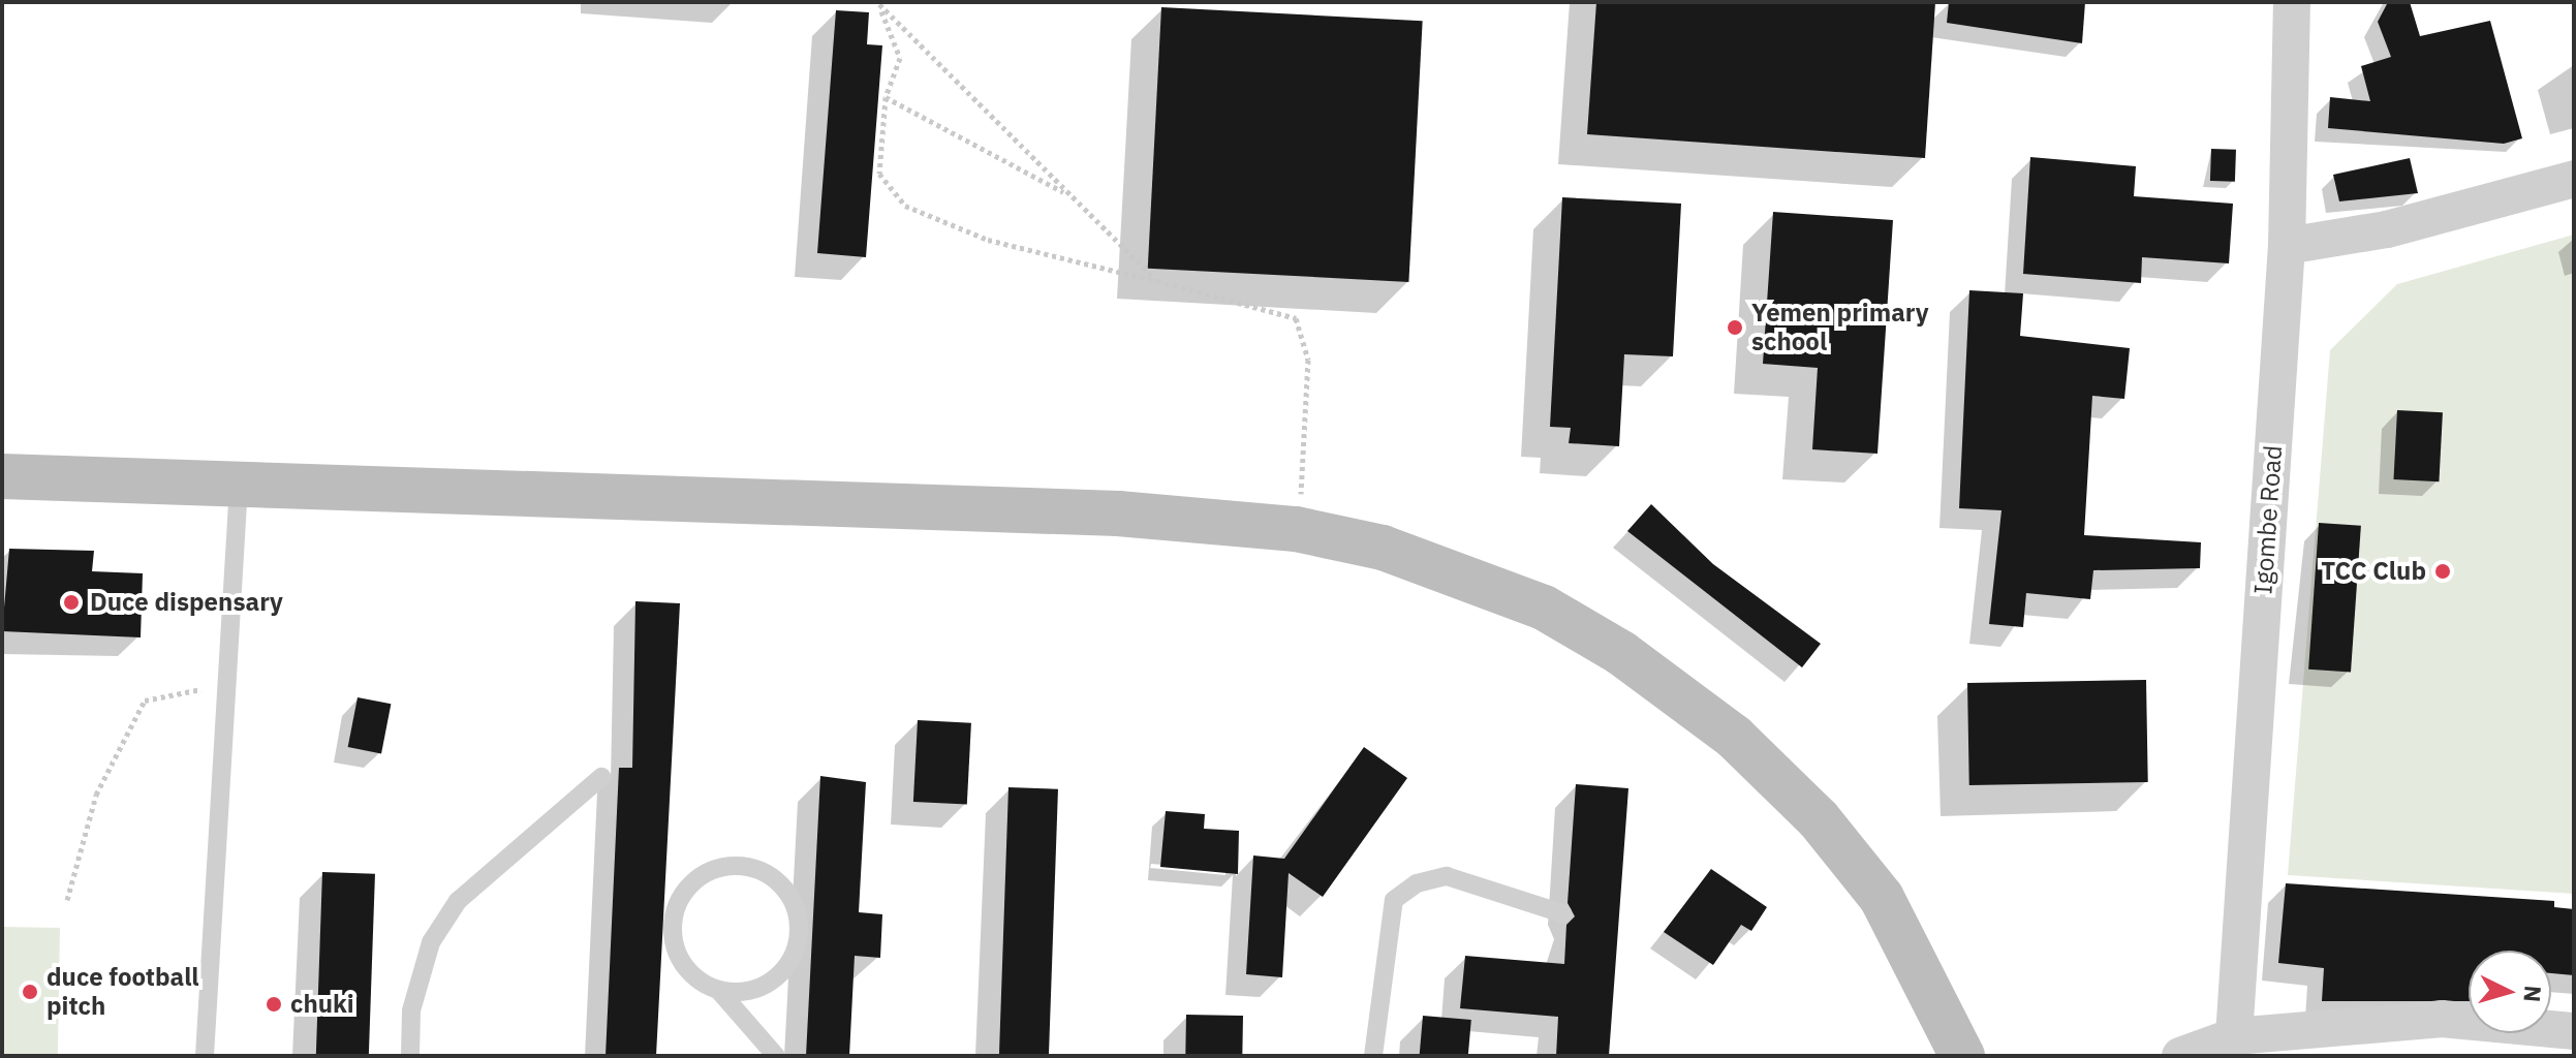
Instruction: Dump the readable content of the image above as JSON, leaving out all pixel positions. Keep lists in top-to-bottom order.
{
  "streets": {
    "street": ["Igombe Road"]
  },
  "places": [
    "Yemen primary school",
    "TCC Club",
    "Duce dispensary",
    "duce football pitch",
    "chuki"
  ],
  "north": "right"
}
